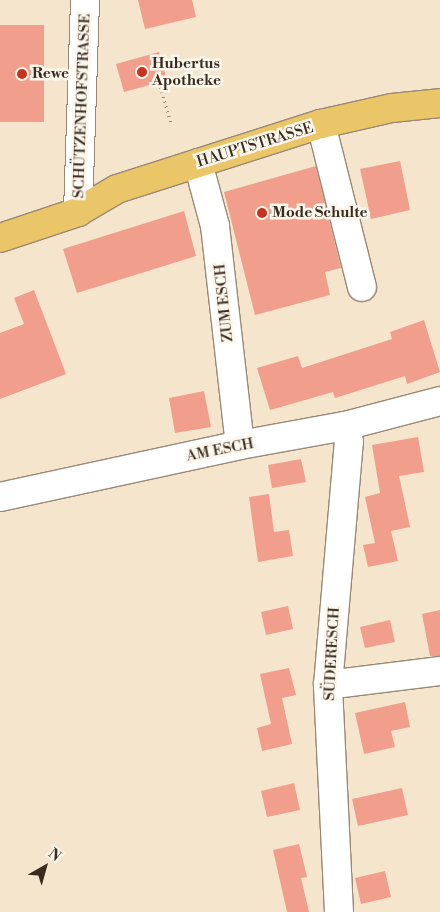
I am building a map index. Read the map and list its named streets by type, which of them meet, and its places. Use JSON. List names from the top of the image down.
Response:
{
  "streets": {
    "main road": ["HAUPTSTRASSE"],
    "street": [
      "SCHÜTZENHOFSTRASSE",
      "ZUM ESCH",
      "AM ESCH",
      "SÜDERESCH"
    ]
  },
  "crossings": [
    ["SCHÜTZENHOFSTRASSE", "HAUPTSTRASSE"],
    ["HAUPTSTRASSE", "ZUM ESCH"],
    ["ZUM ESCH", "AM ESCH"],
    ["AM ESCH", "SÜDERESCH"]
  ],
  "places": ["Hubertus Apotheke", "Rewe", "Mode Schulte"],
  "north": "top right"
}
